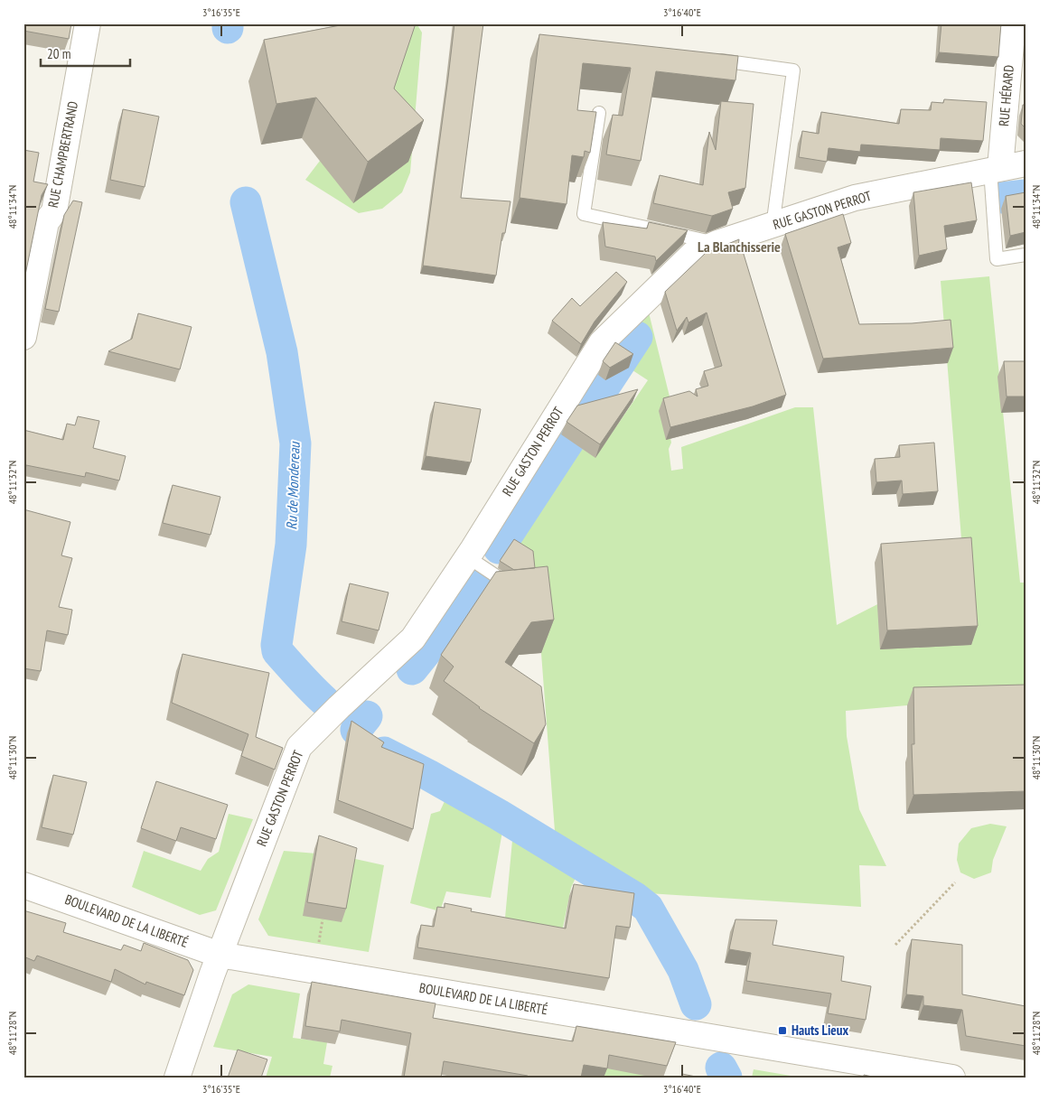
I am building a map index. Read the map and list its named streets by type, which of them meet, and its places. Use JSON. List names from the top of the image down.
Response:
{
  "streets": {
    "street": [
      "RUE HÉRARD",
      "RUE CHAMPBERTRAND",
      "RUE GASTON PERROT",
      "BOULEVARD DE LA LIBERTÉ"
    ]
  },
  "crossings": [
    ["RUE HÉRARD", "RUE GASTON PERROT"],
    ["RUE GASTON PERROT", "BOULEVARD DE LA LIBERTÉ"]
  ],
  "districts": ["La Blanchisserie"],
  "water": ["Ru de Mondereau"],
  "places": {
    "transit": ["Hauts Lieux"]
  },
  "scale_bar": "20 m",
  "coordinates": [
    "3°16'35\"E",
    "3°16'40\"E",
    "48°11'34\"N",
    "48°11'32\"N",
    "48°11'30\"N",
    "48°11'28\"N"
  ]
}
